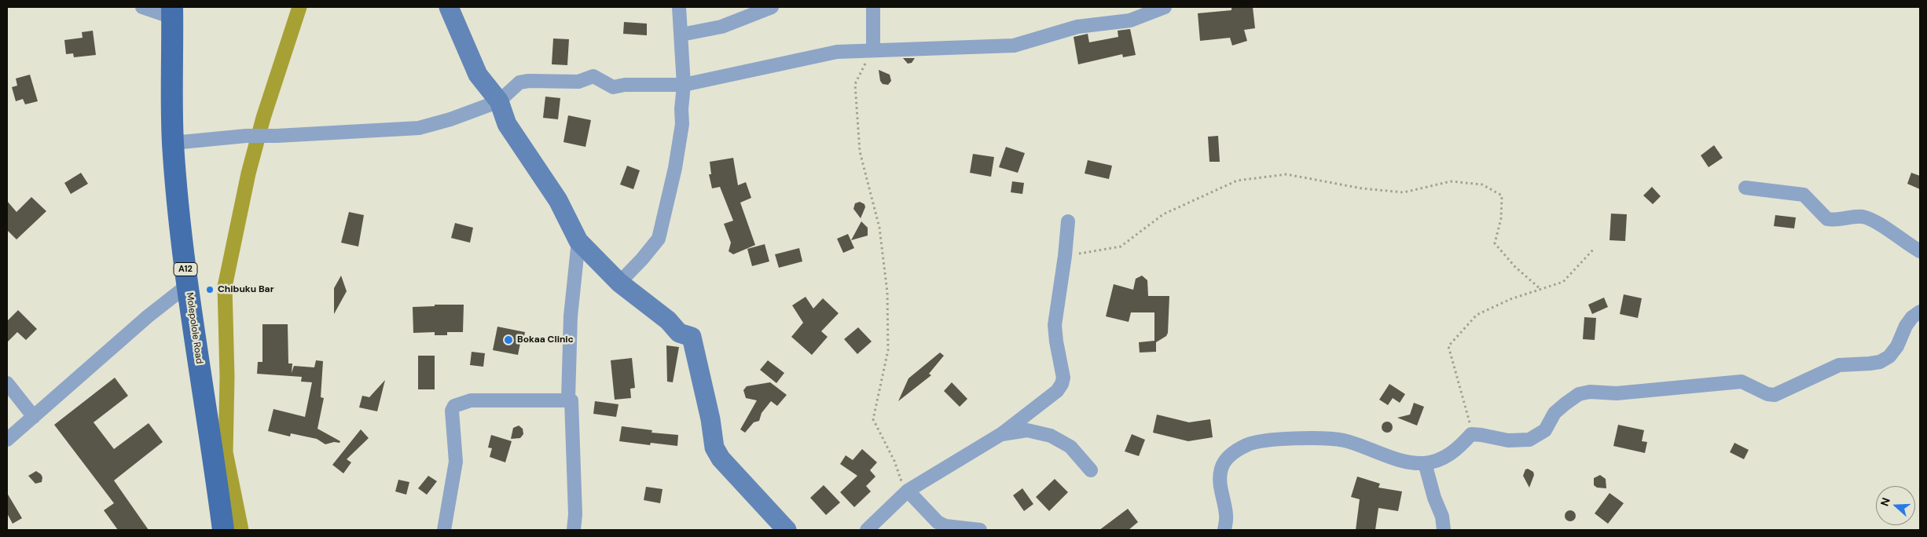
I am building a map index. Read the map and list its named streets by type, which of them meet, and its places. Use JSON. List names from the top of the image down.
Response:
{
  "streets": {
    "main road": ["A12", "Molepolole Road"]
  },
  "places": ["Chibuku Bar", "Bokaa Clinic"],
  "north": "left"
}
